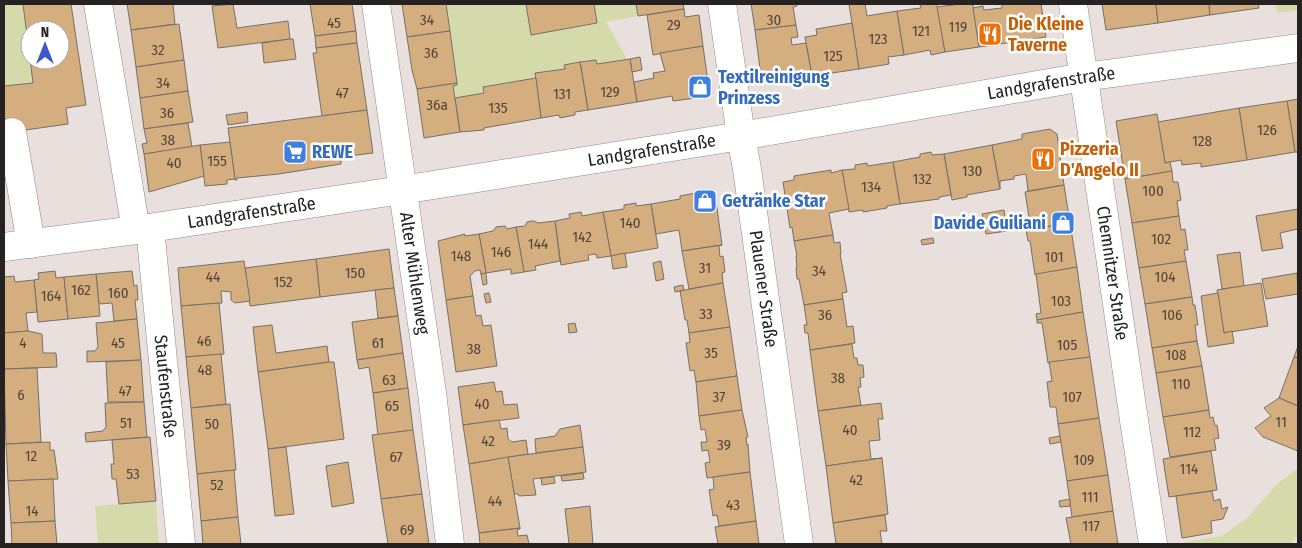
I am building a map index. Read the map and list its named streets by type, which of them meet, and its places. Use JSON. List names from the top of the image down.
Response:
{
  "streets": {
    "street": [
      "Landgrafenstraße",
      "Alter Mühlenweg",
      "Chemnitzer Straße",
      "Plauener Straße",
      "Staufenstraße"
    ]
  },
  "crossings": [
    ["Landgrafenstraße", "Alter Mühlenweg"],
    ["Landgrafenstraße", "Chemnitzer Straße"],
    ["Landgrafenstraße", "Plauener Straße"],
    ["Landgrafenstraße", "Staufenstraße"]
  ],
  "places": {
    "restaurant": ["Die Kleine Taverne", "Pizzeria D'Angelo II"],
    "shop": ["Textilreinigung Prinzess", "Getränke Star", "Davide Guiliani"],
    "supermarket": ["REWE"]
  },
  "house_numbers": [
    "34",
    "30",
    "45",
    "29",
    "119",
    "121",
    "123",
    "32",
    "36",
    "125",
    "34",
    "129",
    "47",
    "131",
    "36a",
    "135",
    "36",
    "126",
    "38",
    "128",
    "155",
    "40",
    "130",
    "132",
    "134",
    "100",
    "140",
    "142",
    "102",
    "144",
    "146",
    "148",
    "101",
    "31",
    "34",
    "150",
    "44",
    "104",
    "152",
    "162",
    "160",
    "164",
    "103",
    "33",
    "36",
    "106",
    "46",
    "4",
    "45",
    "61",
    "105",
    "38",
    "35",
    "108",
    "48",
    "38",
    "63",
    "110",
    "47",
    "6",
    "37",
    "107",
    "40",
    "65",
    "11",
    "51",
    "50",
    "40",
    "112",
    "42",
    "39",
    "12",
    "67",
    "109",
    "114",
    "53",
    "42",
    "52",
    "111",
    "44",
    "43",
    "14",
    "117",
    "69"
  ],
  "north": "top"
}
